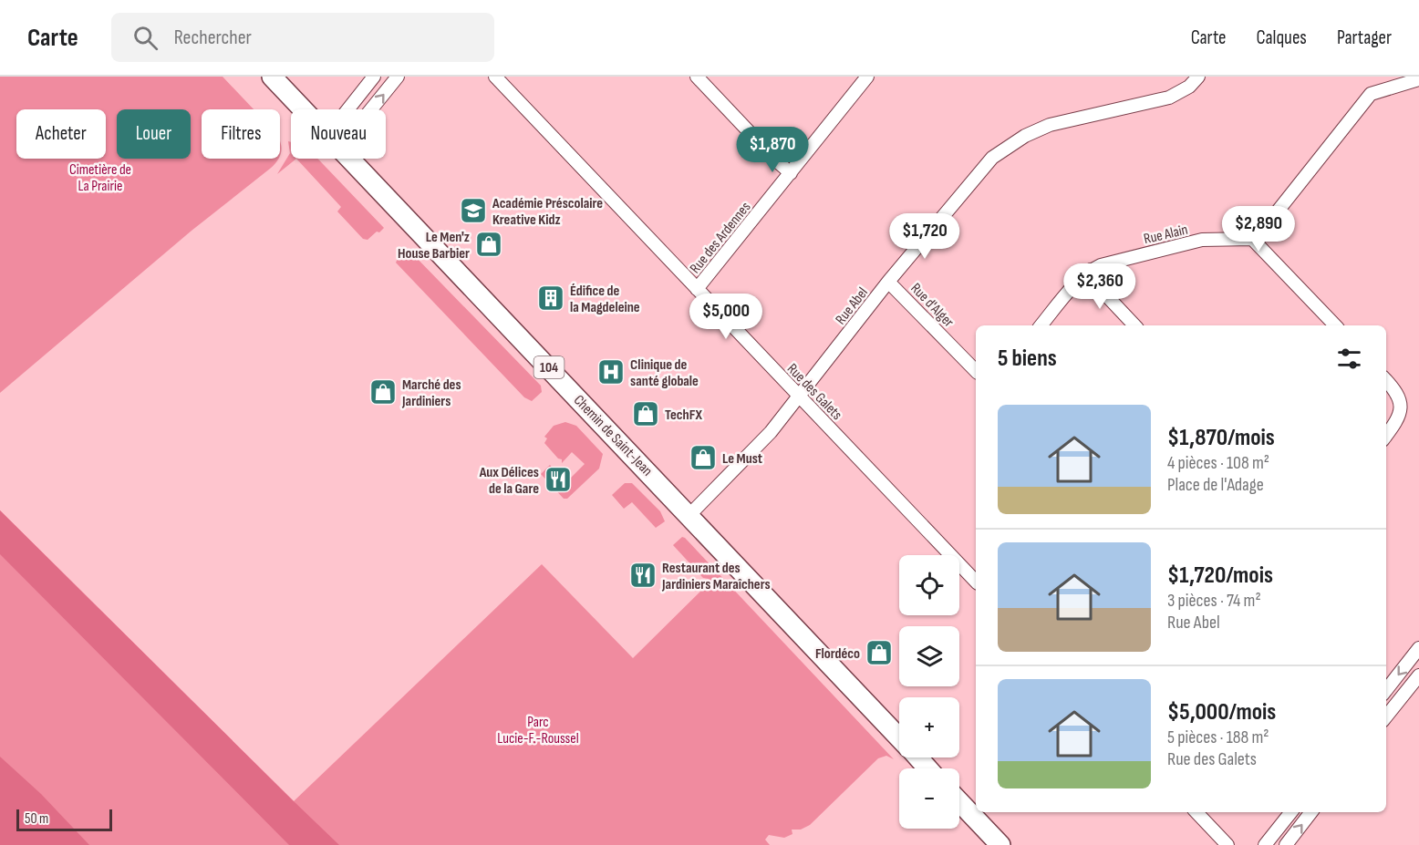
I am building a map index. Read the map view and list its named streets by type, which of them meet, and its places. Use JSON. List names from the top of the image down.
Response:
{
  "streets": {
    "main road": ["104", "Chemin de Saint-Jean"],
    "street": [
      "Rue Alain",
      "Rue des Ardennes",
      "Rue d'Alger",
      "Rue Abel",
      "Rue des Galets"
    ]
  },
  "crossings": [
    ["Rue des Ardennes", "Rue des Galets"],
    ["Rue d'Alger", "Rue Abel"],
    ["Rue Abel", "Rue des Galets"],
    ["Rue Abel", "Chemin de Saint-Jean"]
  ],
  "parks": ["Cimetière de La Prairie", "Parc Lucie-F.-Roussel"],
  "places": {
    "school or university": ["Académie Préscolaire Kreative Kidz"],
    "shop": [
      "Le Men'z House Barbier",
      "Marché des Jardiniers",
      "TechFX",
      "Le Must",
      "Flordéco"
    ],
    "building": ["Édifice de la Magdeleine"],
    "hospital": ["Clinique de santé globale"],
    "restaurant": ["Aux Délices de la Gare", "Restaurant des Jardiniers Maraîchers"]
  },
  "scale_bar": "50 m",
  "page": {
    "header": "Carte",
    "search": "Rechercher",
    "nav": ["Carte", "Calques", "Partager"],
    "chip": [
      "Acheter",
      "Louer",
      "Filtres",
      "Nouveau"
    ],
    "price": [
      "$1,870",
      "$2,890",
      "$1,720",
      "$2,360",
      "$5,000"
    ],
    "heading": "5 biens",
    "list": [
      {
        "name": "$1,870/mois",
        "note": "4 pièces · 108 m² · Place de l'Adage"
      },
      {
        "name": "$1,720/mois",
        "note": "3 pièces · 74 m² · Rue Abel"
      },
      {
        "name": "$5,000/mois",
        "note": "5 pièces · 188 m² · Rue des Galets"
      }
    ],
    "map_buttons": ["+", "−"],
    "scale": "50 m"
  }
}
